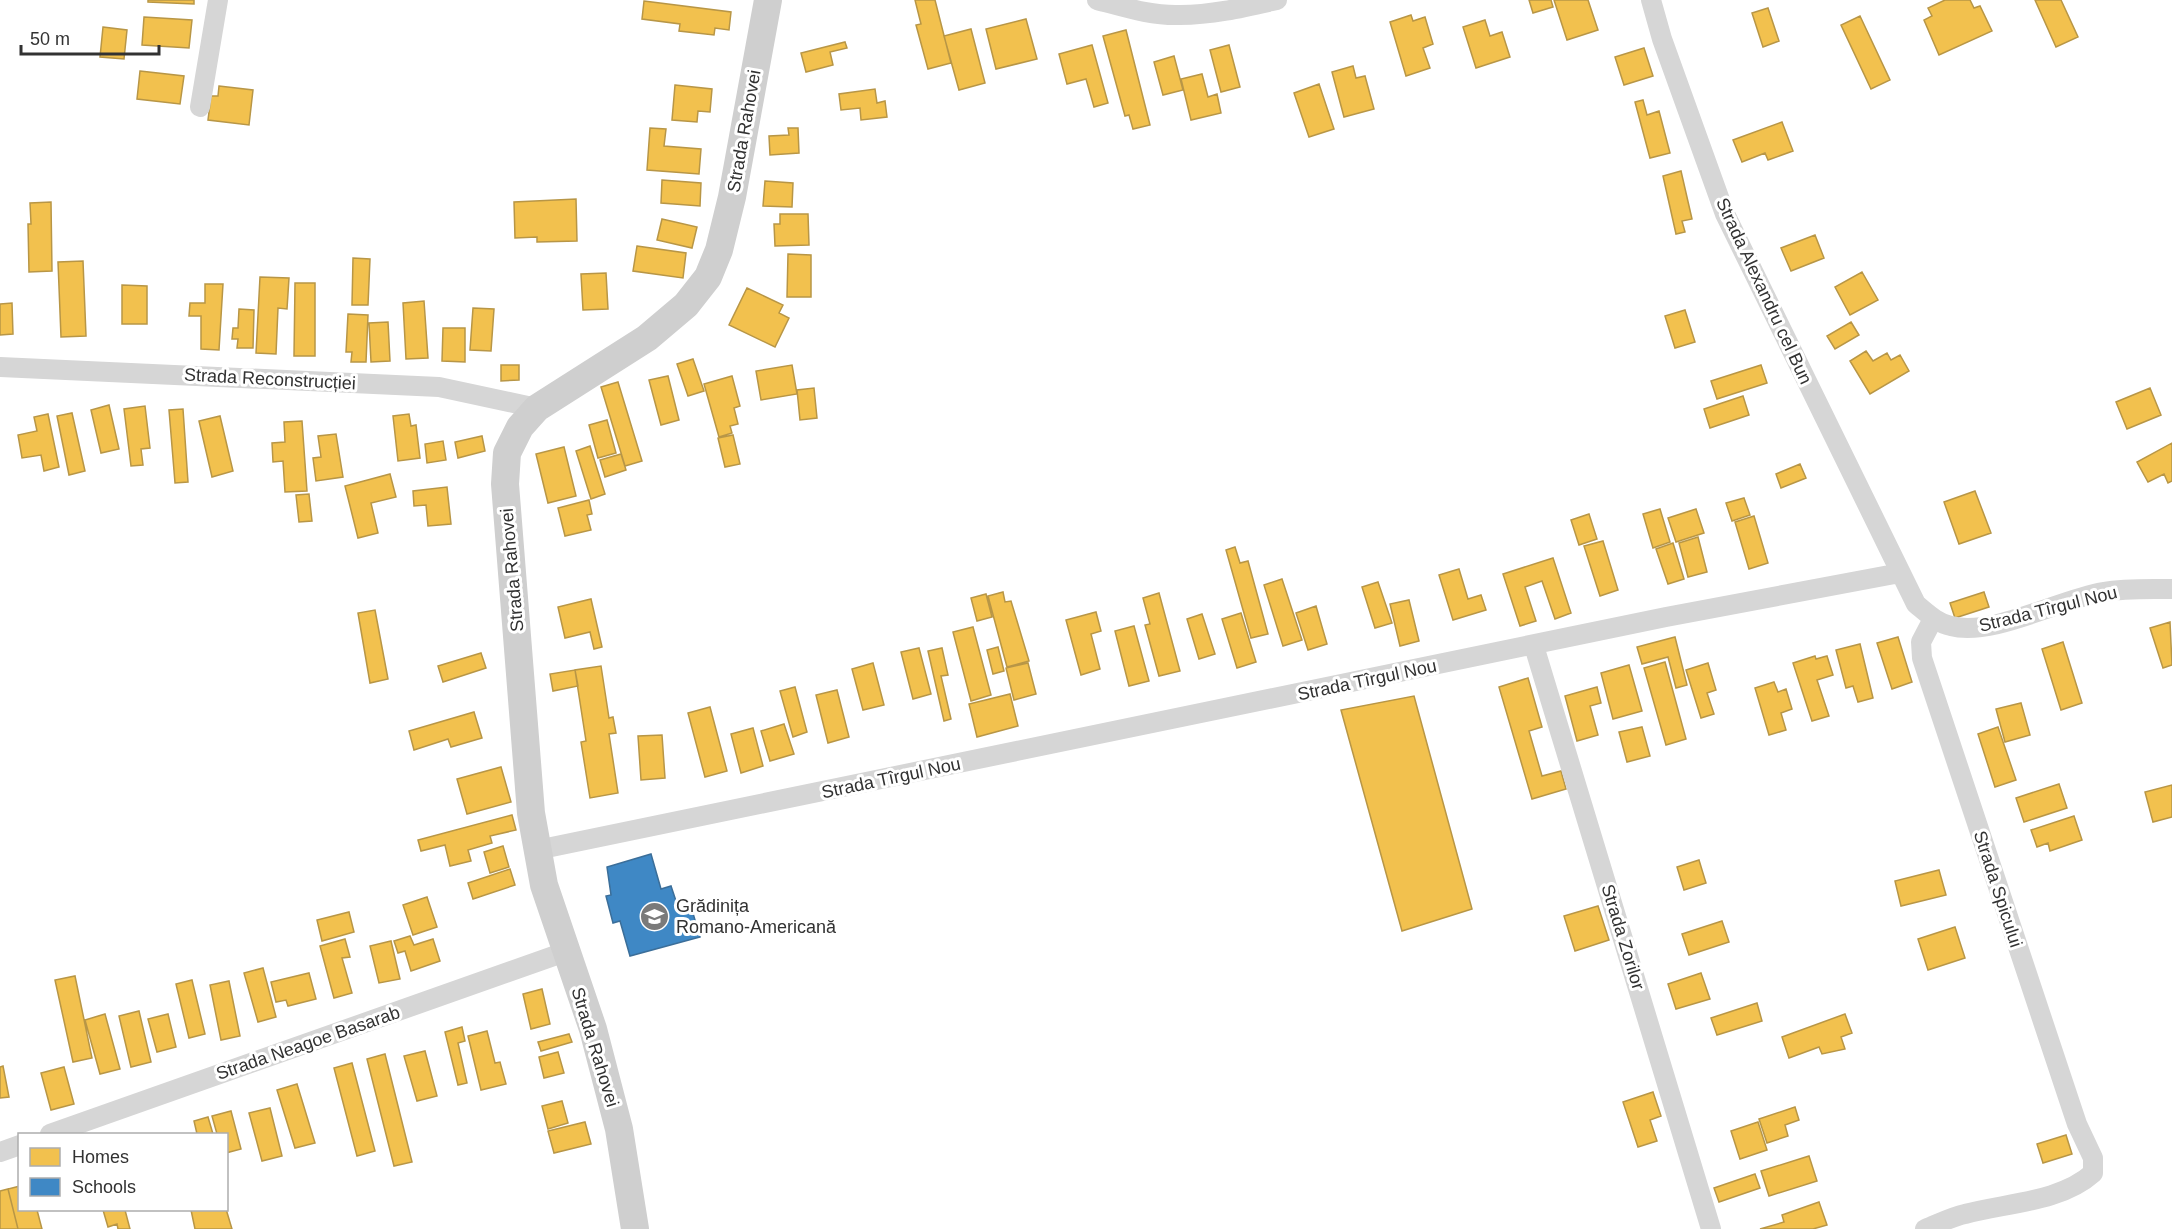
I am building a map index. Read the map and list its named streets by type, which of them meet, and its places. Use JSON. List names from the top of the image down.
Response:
{
  "streets": {
    "main road": ["Strada Rahovei"],
    "street": [
      "Strada Alexandru cel Bun",
      "Strada Reconstrucției",
      "Strada Tîrgul Nou",
      "Strada Spicului",
      "Strada Zorilor",
      "Strada Neagoe Basarab"
    ]
  },
  "crossings": [
    ["Strada Rahovei", "Strada Reconstrucției"],
    ["Strada Rahovei", "Strada Tîrgul Nou"],
    ["Strada Rahovei", "Strada Neagoe Basarab"],
    ["Strada Alexandru cel Bun", "Strada Tîrgul Nou"],
    ["Strada Tîrgul Nou", "Strada Spicului"],
    ["Strada Tîrgul Nou", "Strada Zorilor"]
  ],
  "places": {
    "school or university": ["Grădinița Romano-Americană"]
  },
  "legend": ["Homes", "Schools"],
  "scale_bar": "50 m"
}
